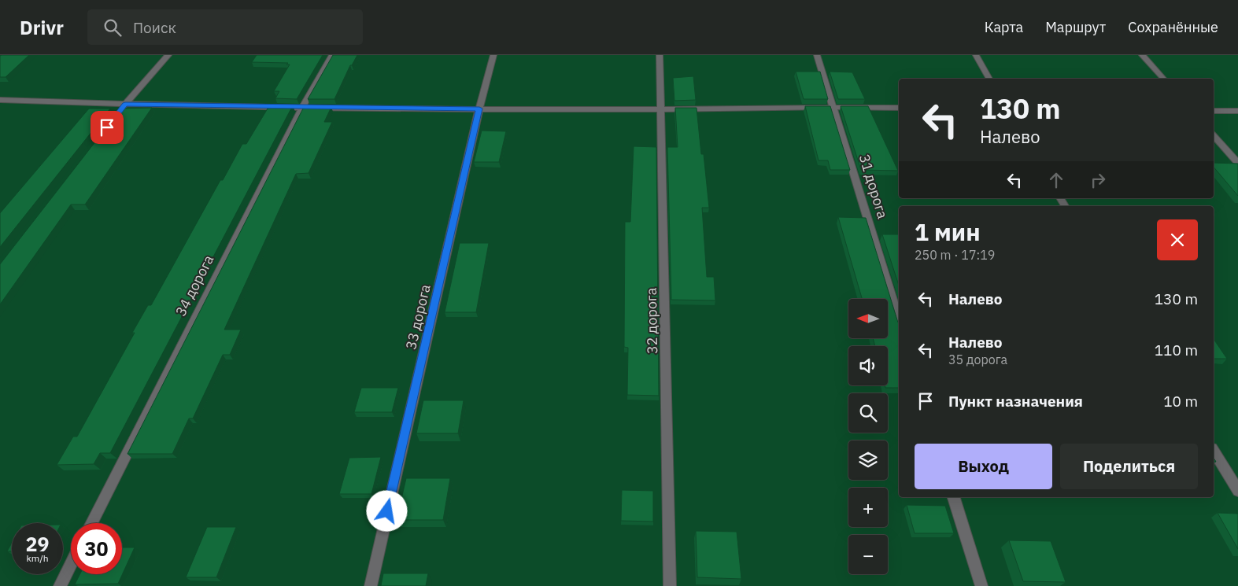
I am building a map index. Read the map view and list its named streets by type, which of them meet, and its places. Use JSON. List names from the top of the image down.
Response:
{
  "streets": {
    "street": [
      "31 дорога",
      "34 дорога",
      "33 дорога",
      "32 дорога"
    ]
  },
  "north": "left",
  "page": {
    "header": "Drivr",
    "search": "Поиск",
    "nav": ["Карта", "Маршрут", "Сохранённые"],
    "turn": ["130 m", "Налево"],
    "heading": ["1 мин", "250 m · 17:19"],
    "list": [
      {
        "name": "Налево",
        "value": "130 m"
      },
      {
        "name": "Налево",
        "note": "35 дорога",
        "value": "110 m"
      },
      {
        "name": "Пункт назначения",
        "value": "10 m"
      }
    ],
    "map_buttons": ["+", "−"],
    "buttons": ["Выход", "Поделиться"],
    "speed": "29 km/h",
    "limit": "30"
  }
}
